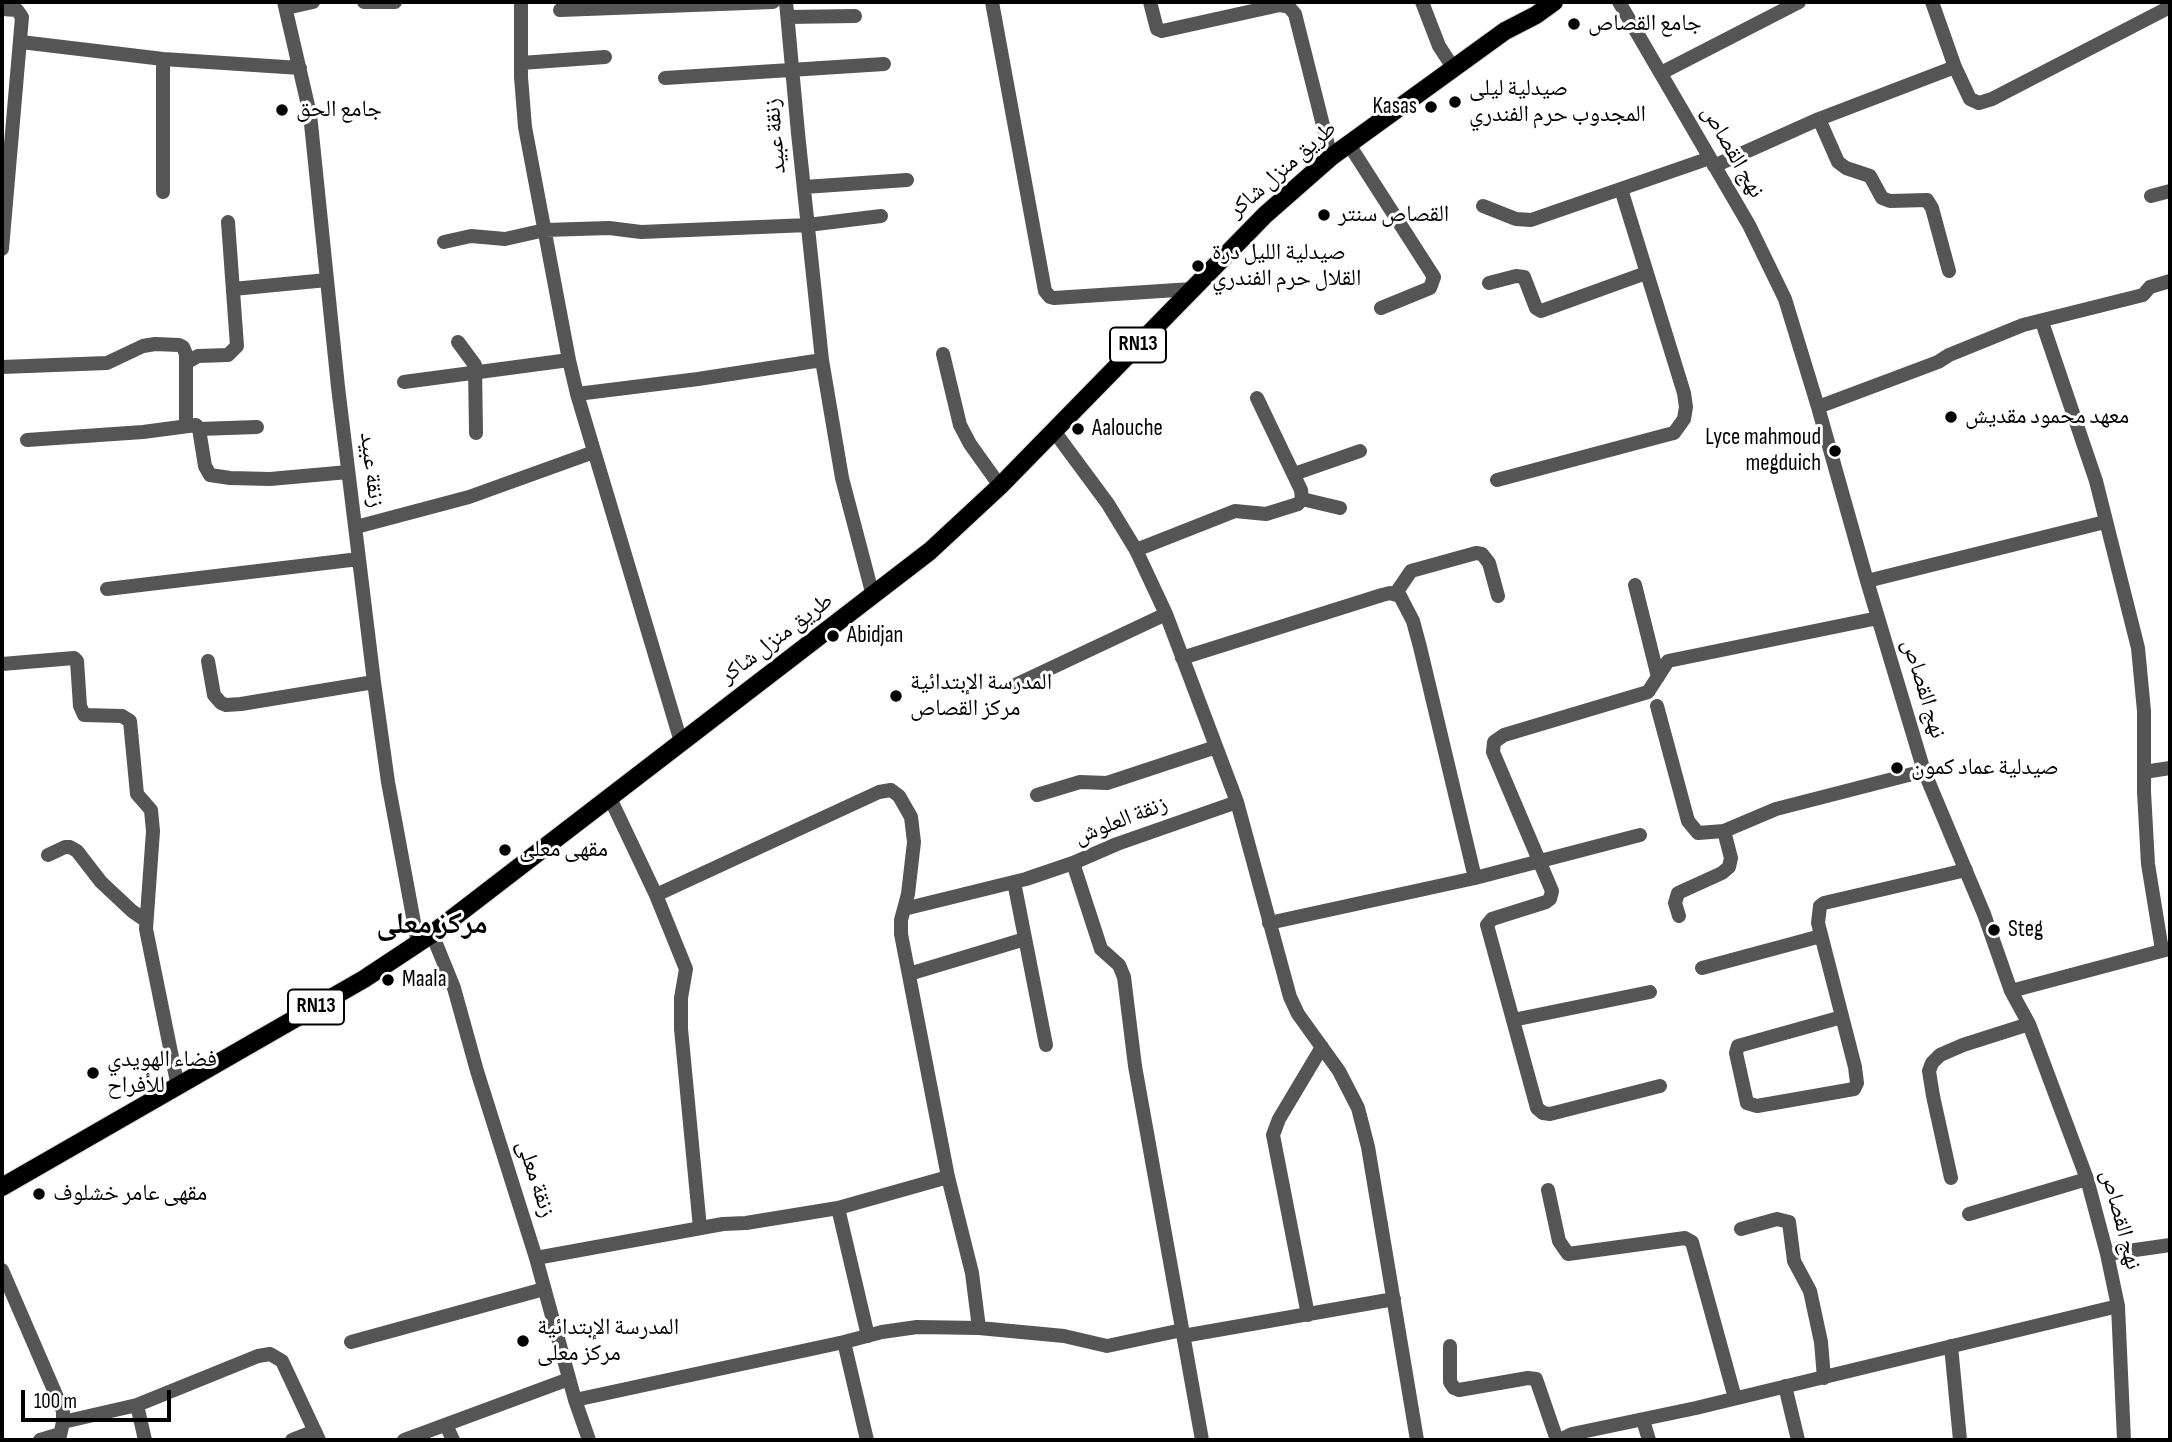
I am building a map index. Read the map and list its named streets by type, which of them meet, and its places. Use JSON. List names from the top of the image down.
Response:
{
  "streets": {
    "main road": ["طريق منزل شاكر", "RN13"],
    "street": [
      "زنقة عبيد",
      "نهج القصاص",
      "زنقة العلوش",
      "زنقة معلى"
    ]
  },
  "crossings": [
    ["زنقة عبيد", "طريق منزل شاكر"],
    ["زنقة عبيد", "زنقة معلى"],
    ["طريق منزل شاكر", "زنقة معلى"]
  ],
  "districts": ["مركز معلى"],
  "places": [
    "جامع القصاص",
    "صيدلية ليلى المجدوب حرم الفندري",
    "Kasas",
    "جامع الحق",
    "القصاص سنتر",
    "صيدلية الليل درة القلال حرم الفندري",
    "معهد محمود مقديش",
    "Aalouche",
    "Lyce mahmoud megduich",
    "Abidjan",
    "المدرسة الإبتدائية مركز القصاص",
    "صيدلية عماد كمون",
    "مقهى معلى",
    "Steg",
    "Maala",
    "فضاء الهويدي للأفراح",
    "مقهى عامر خشلوف",
    "المدرسة الإبتدائية مركز معلى"
  ],
  "scale_bar": "100 m"
}
